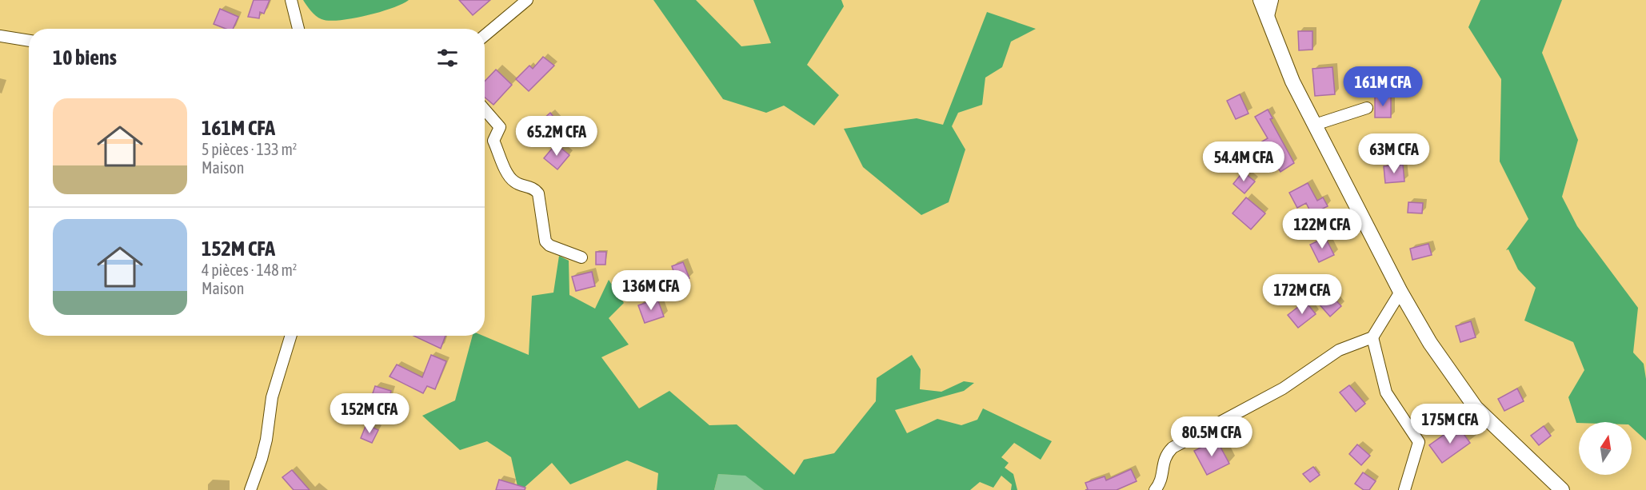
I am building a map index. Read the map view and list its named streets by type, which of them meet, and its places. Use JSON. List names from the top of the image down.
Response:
{
  "north": "top",
  "page": {
    "heading": "10 biens",
    "price": [
      "161M CFA",
      "65.2M CFA",
      "63M CFA",
      "54.4M CFA",
      "122M CFA",
      "136M CFA",
      "172M CFA",
      "152M CFA",
      "175M CFA",
      "80.5M CFA"
    ],
    "list": [
      {
        "name": "161M CFA",
        "note": "5 pièces · 133 m² · Maison"
      },
      {
        "name": "152M CFA",
        "note": "4 pièces · 148 m² · Maison"
      }
    ]
  }
}
